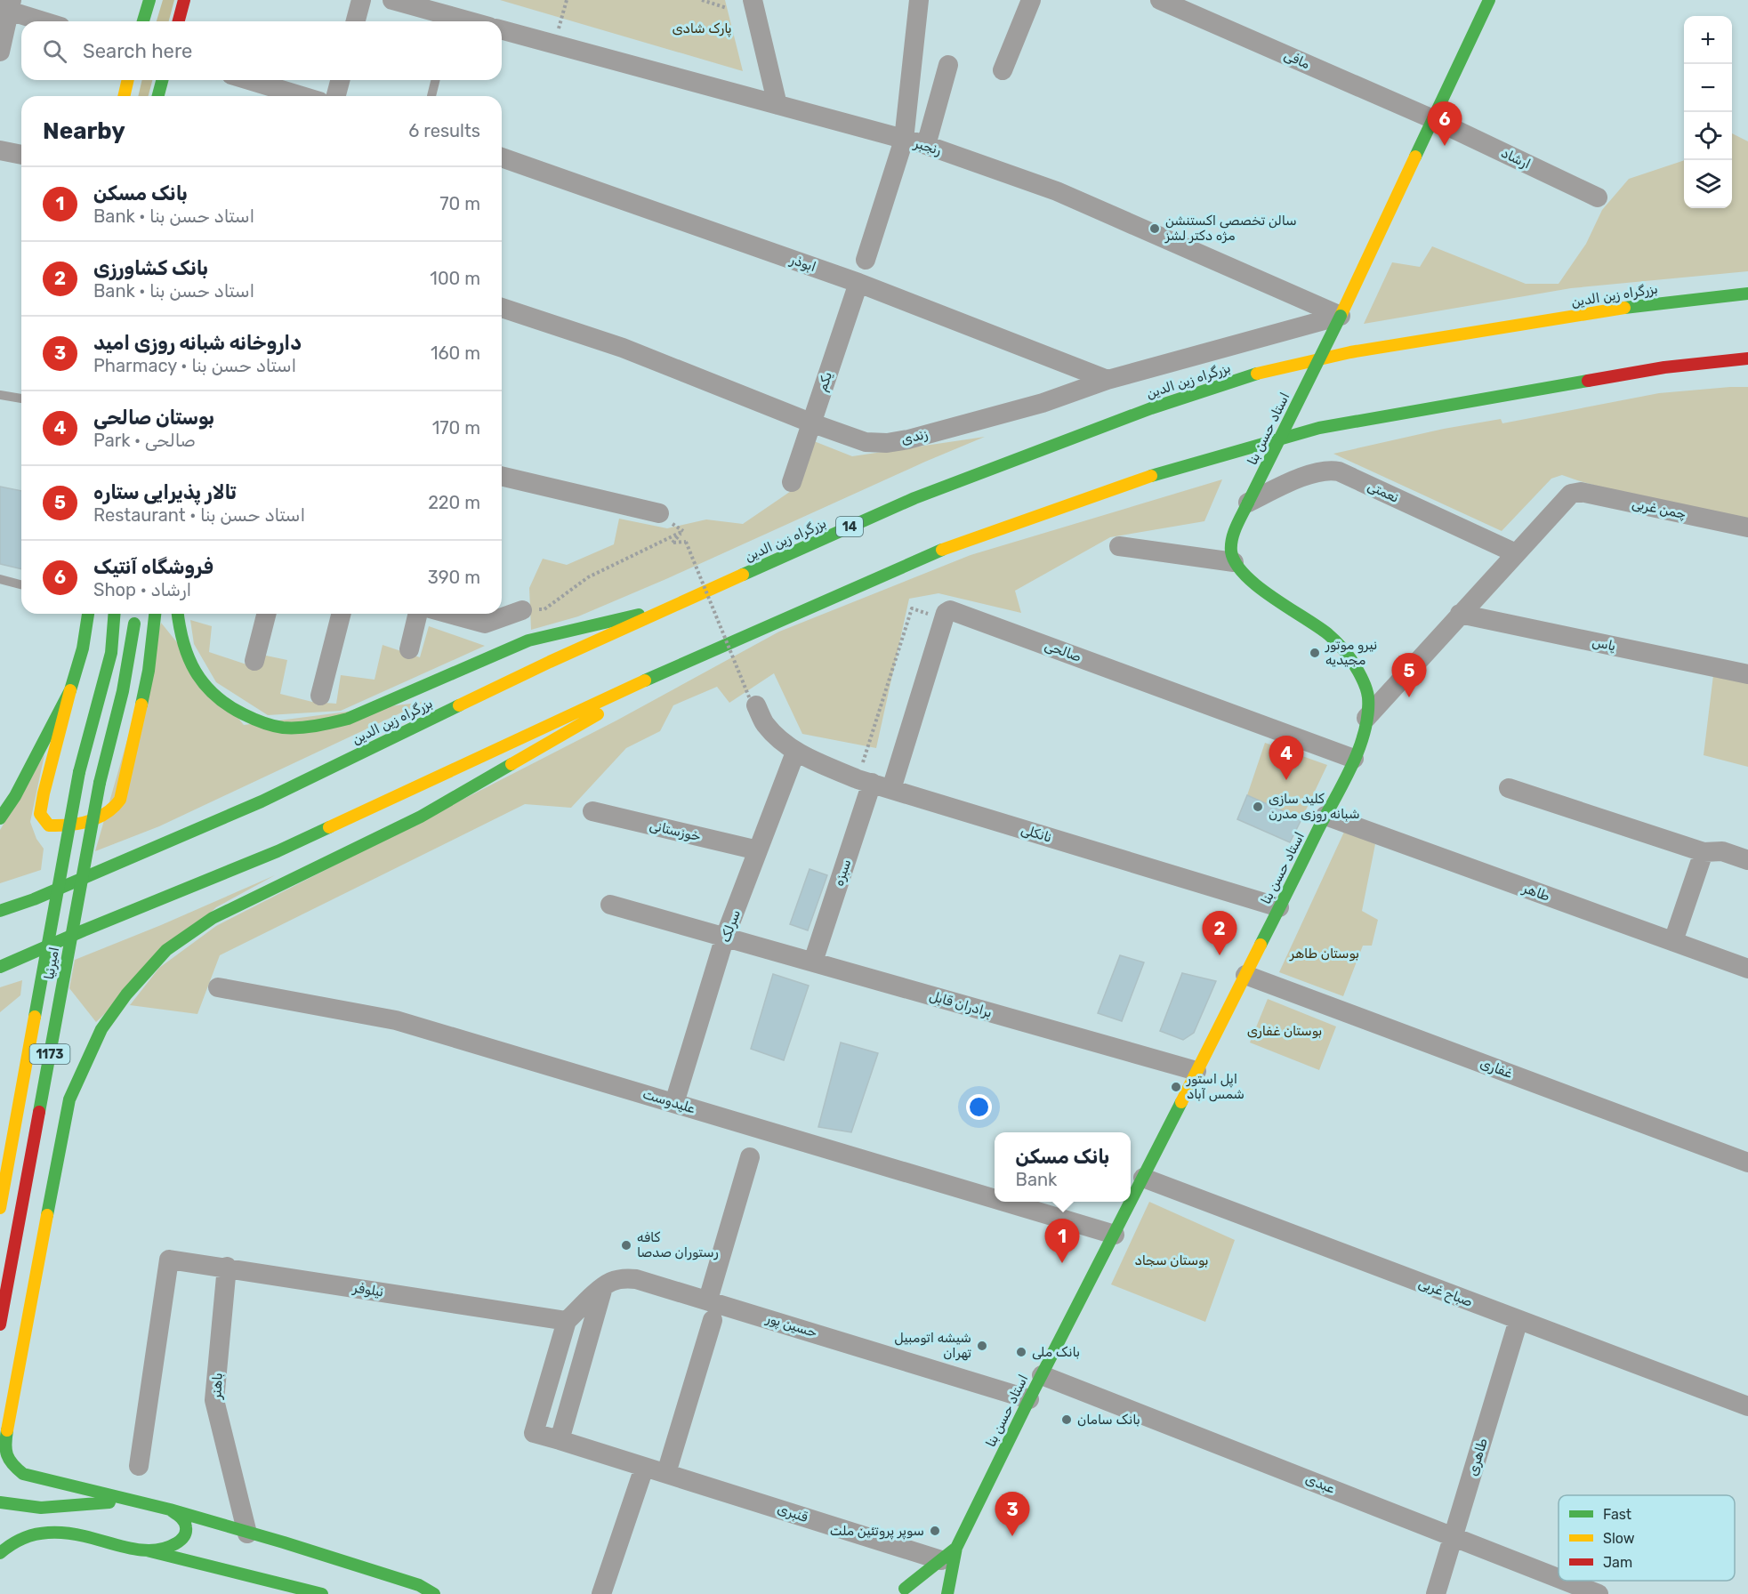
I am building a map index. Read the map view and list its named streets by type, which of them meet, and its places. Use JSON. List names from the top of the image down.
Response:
{
  "streets": {
    "main road": [
      "بزرگراه زین الدین",
      "استاد حسن بنا",
      "14",
      "امیرنیا",
      "1173"
    ],
    "street": [
      "مافی",
      "رنجبر",
      "ارشاد",
      "ابوذر",
      "یکم",
      "زندی",
      "نعمتی",
      "چمن غربی",
      "یاس",
      "صالحی",
      "خوزستانی",
      "نانکلی",
      "سبزه",
      "طاهر",
      "سرلک",
      "برادران قابل",
      "غفاری",
      "علیدوست",
      "نیلوفر",
      "صباح غربی",
      "حسین پور",
      "باهنر",
      "طاهری",
      "عبدی",
      "قنبری"
    ]
  },
  "crossings": [
    ["مافی", "ارشاد"],
    ["مافی", "استاد حسن بنا"],
    ["رنجبر", "استاد حسن بنا"],
    ["رنجبر", "زندی"],
    ["ارشاد", "استاد حسن بنا"],
    ["ابوذر", "یکم"],
    ["ابوذر", "زندی"],
    ["یکم", "زندی"],
    ["استاد حسن بنا", "زندی"],
    ["استاد حسن بنا", "نعمتی"],
    ["استاد حسن بنا", "صالحی"],
    ["استاد حسن بنا", "نانکلی"],
    ["استاد حسن بنا", "طاهر"],
    ["استاد حسن بنا", "برادران قابل"],
    ["استاد حسن بنا", "غفاری"],
    ["استاد حسن بنا", "علیدوست"],
    ["استاد حسن بنا", "صباح غربی"],
    ["استاد حسن بنا", "حسین پور"],
    ["استاد حسن بنا", "عبدی"],
    ["استاد حسن بنا", "قنبری"],
    ["نعمتی", "چمن غربی"],
    ["خوزستانی", "سرلک"],
    ["نانکلی", "سبزه"],
    ["نانکلی", "سرلک"],
    ["سبزه", "برادران قابل"],
    ["سرلک", "برادران قابل"],
    ["سرلک", "علیدوست"],
    ["نیلوفر", "حسین پور"],
    ["نیلوفر", "باهنر"],
    ["نیلوفر", "قنبری"],
    ["صباح غربی", "طاهری"],
    ["حسین پور", "قنبری"],
    ["طاهری", "عبدی"]
  ],
  "parks": [
    "پارک شادی",
    "بوستان طاهر",
    "بوستان غفاری",
    "بوستان سجاد"
  ],
  "places": [
    "سالن تخصصی اکستنشن مژه دکتر لشز",
    "نیرو موتور مجیدیه",
    "کلید سازی شبانه روزی مدرن",
    "اپل استور شمس آباد",
    "کافه رستوران صدصا",
    "شیشه اتومبیل تهران",
    "بانک ملی",
    "بانک سامان",
    "سوپر پروتئین ملت"
  ],
  "legend": ["Fast", "Slow", "Jam"],
  "page": {
    "map_buttons": ["+", "−"],
    "search": "Search here",
    "heading": ["Nearby", "6 results"],
    "pins": [
      "6",
      "5",
      "4",
      "2",
      "1",
      "3"
    ],
    "list": [
      {
        "mark": "1",
        "name": "بانک مسکن",
        "note": "Bank · استاد حسن بنا",
        "value": "70 m"
      },
      {
        "mark": "2",
        "name": "بانک کشاورزی",
        "note": "Bank · استاد حسن بنا",
        "value": "100 m"
      },
      {
        "mark": "3",
        "name": "داروخانه شبانه روزی امید",
        "note": "Pharmacy · استاد حسن بنا",
        "value": "160 m"
      },
      {
        "mark": "4",
        "name": "بوستان صالحی",
        "note": "Park · صالحی",
        "value": "170 m"
      },
      {
        "mark": "5",
        "name": "تالار پذیرایی ستاره",
        "note": "Restaurant · استاد حسن بنا",
        "value": "220 m"
      },
      {
        "mark": "6",
        "name": "فروشگاه آنتیک",
        "note": "Shop · ارشاد",
        "value": "390 m"
      }
    ],
    "popup": ["بانک مسکن", "Bank"]
  }
}
